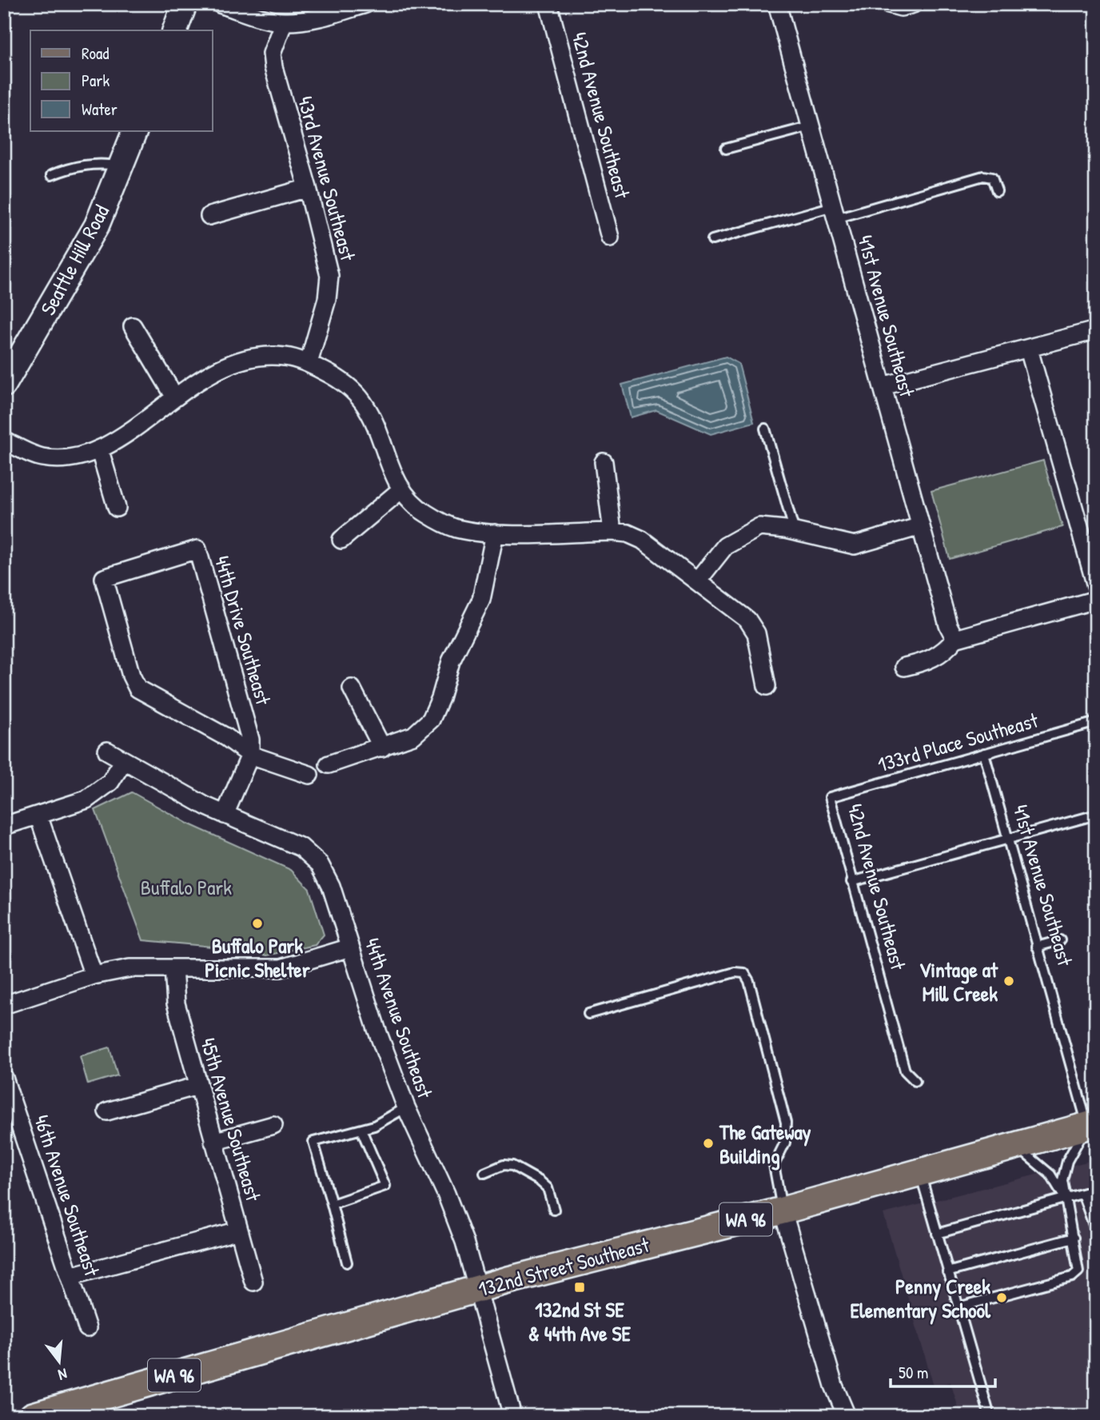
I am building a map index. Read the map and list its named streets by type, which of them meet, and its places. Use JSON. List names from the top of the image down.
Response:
{
  "streets": {
    "main road": ["Seattle Hill Road", "WA 96", "132nd Street Southeast"],
    "street": [
      "42nd Avenue Southeast",
      "43rd Avenue Southeast",
      "41st Avenue Southeast",
      "44th Drive Southeast",
      "44th Avenue Southeast",
      "45th Avenue Southeast",
      "46th Avenue Southeast"
    ],
    "lane": ["133rd Place Southeast"]
  },
  "crossings": [
    ["42nd Avenue Southeast", "133rd Place Southeast"],
    ["41st Avenue Southeast", "133rd Place Southeast"],
    ["41st Avenue Southeast", "132nd Street Southeast"],
    ["44th Avenue Southeast", "132nd Street Southeast"]
  ],
  "parks": ["Buffalo Park"],
  "places": {
    "other": [
      "Buffalo Park Picnic Shelter",
      "Vintage at Mill Creek",
      "The Gateway Building",
      "Penny Creek Elementary School"
    ],
    "transit": ["132nd St SE & 44th Ave SE"]
  },
  "legend": ["Road", "Park", "Water"],
  "scale_bar": "50 m",
  "north": "bottom"
}
